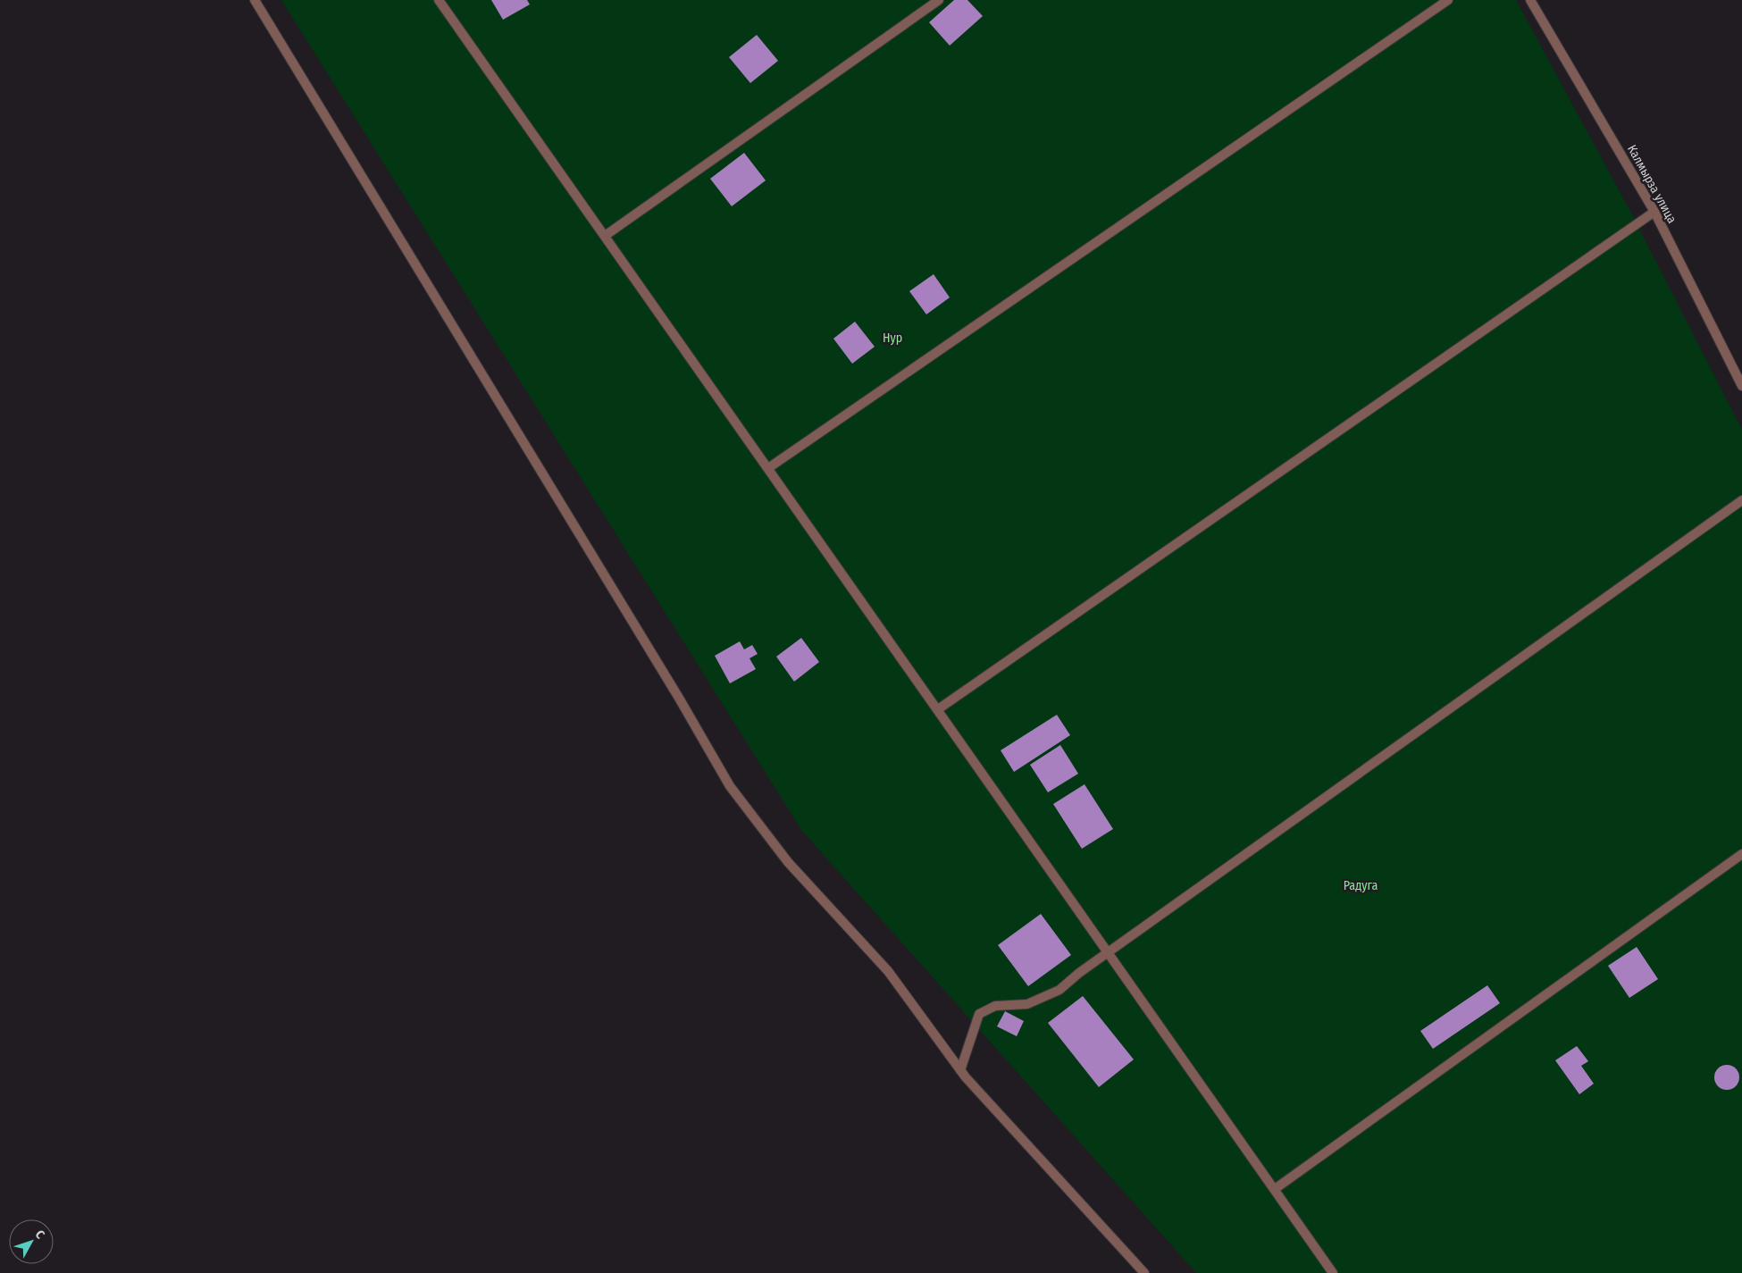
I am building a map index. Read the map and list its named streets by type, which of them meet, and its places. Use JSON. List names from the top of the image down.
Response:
{
  "streets": {
    "street": ["Калмырза улица"]
  },
  "parks": ["Нур", "Радуга"],
  "north": "top right"
}
